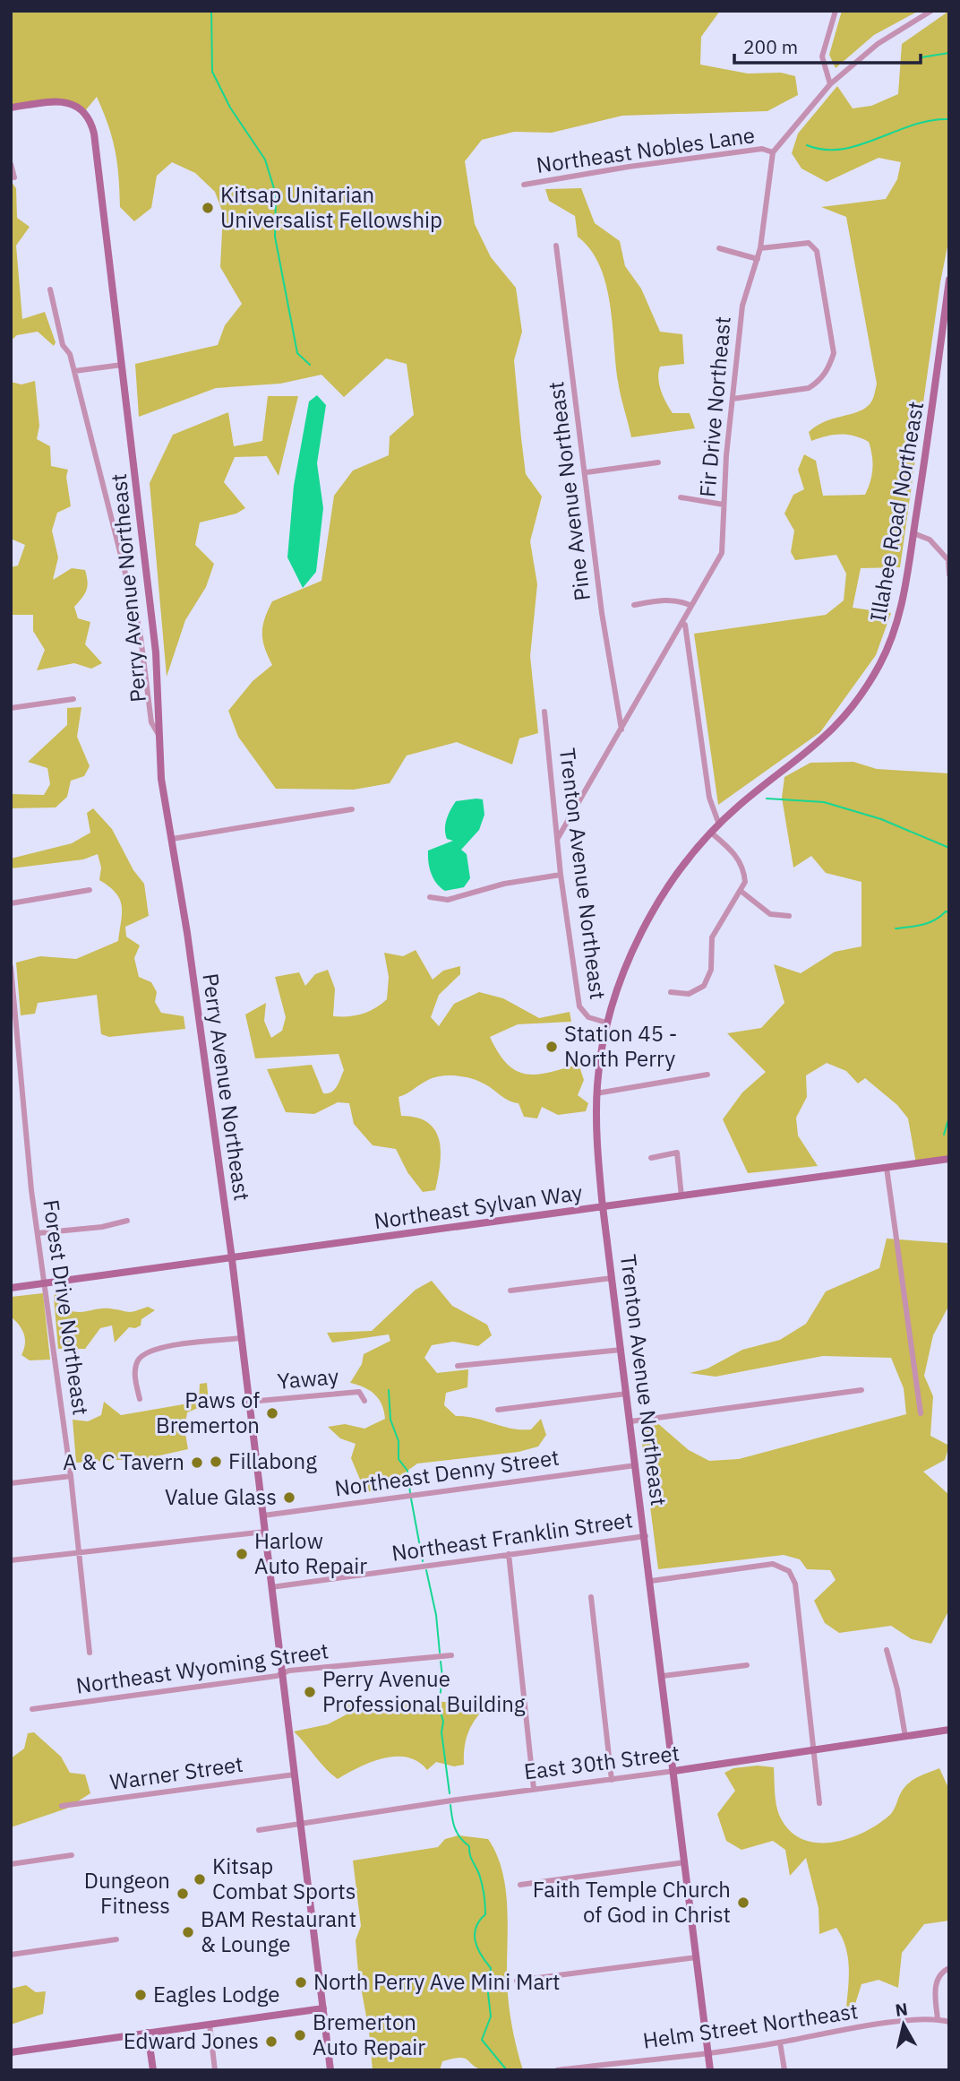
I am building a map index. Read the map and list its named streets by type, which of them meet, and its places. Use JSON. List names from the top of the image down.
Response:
{
  "streets": {
    "main road": [
      "Illahee Road Northeast",
      "Perry Avenue Northeast",
      "Trenton Avenue Northeast",
      "Northeast Sylvan Way",
      "East 30th Street"
    ],
    "street": [
      "Northeast Nobles Lane",
      "Fir Drive Northeast",
      "Pine Avenue Northeast",
      "Forest Drive Northeast",
      "Yaway",
      "Northeast Denny Street",
      "Northeast Franklin Street",
      "Northeast Wyoming Street",
      "Warner Street",
      "Helm Street Northeast"
    ]
  },
  "crossings": [
    ["Northeast Nobles Lane", "Fir Drive Northeast"],
    ["Fir Drive Northeast", "Pine Avenue Northeast"],
    ["Fir Drive Northeast", "Trenton Avenue Northeast"],
    ["Illahee Road Northeast", "Trenton Avenue Northeast"],
    ["Perry Avenue Northeast", "Northeast Sylvan Way"],
    ["Perry Avenue Northeast", "Yaway"],
    ["Perry Avenue Northeast", "Northeast Denny Street"],
    ["Perry Avenue Northeast", "Northeast Franklin Street"],
    ["Perry Avenue Northeast", "Northeast Wyoming Street"],
    ["Perry Avenue Northeast", "East 30th Street"],
    ["Perry Avenue Northeast", "Warner Street"],
    ["Trenton Avenue Northeast", "Northeast Sylvan Way"],
    ["Trenton Avenue Northeast", "Northeast Denny Street"],
    ["Trenton Avenue Northeast", "Northeast Franklin Street"],
    ["Trenton Avenue Northeast", "East 30th Street"],
    ["Trenton Avenue Northeast", "Helm Street Northeast"],
    ["Northeast Sylvan Way", "Forest Drive Northeast"]
  ],
  "places": [
    "Kitsap Unitarian Universalist Fellowship",
    "Station 45 - North Perry",
    "Paws of Bremerton",
    "Fillabong",
    "A & C Tavern",
    "Value Glass",
    "Harlow Auto Repair",
    "Perry Avenue Professional Building",
    "Kitsap Combat Sports",
    "Dungeon Fitness",
    "Faith Temple Church of God in Christ",
    "BAM Restaurant & Lounge",
    "North Perry Ave Mini Mart",
    "Eagles Lodge",
    "Bremerton Auto Repair",
    "Edward Jones"
  ],
  "scale_bar": "200 m",
  "north": "top"
}
